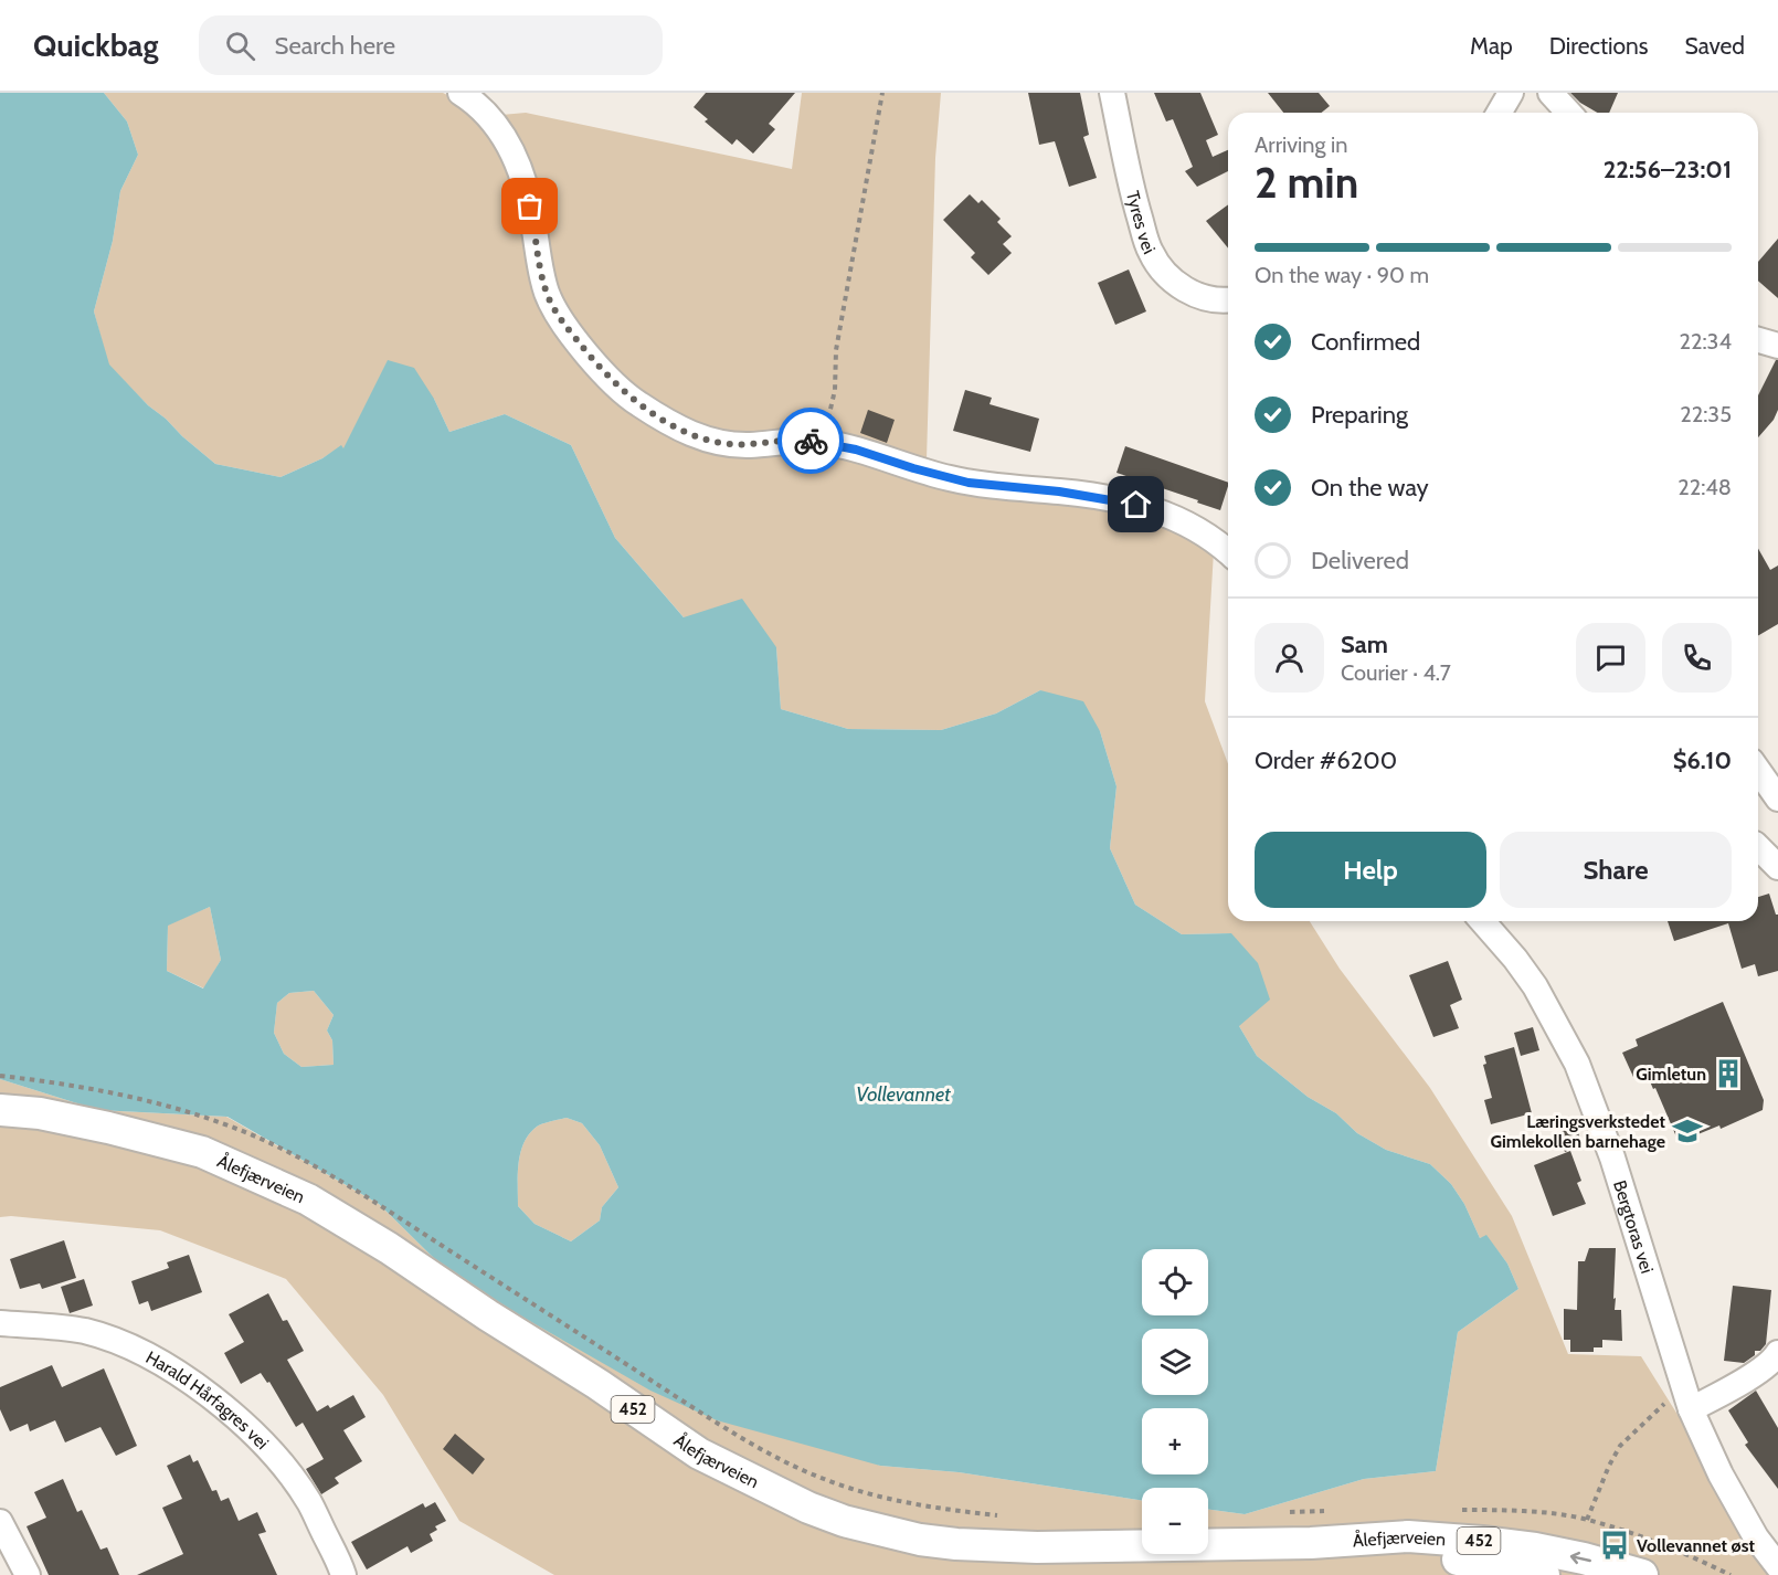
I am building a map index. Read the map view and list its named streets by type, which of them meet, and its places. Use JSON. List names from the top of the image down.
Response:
{
  "streets": {
    "main road": ["Ålefjærveien", "452"],
    "street": ["Tyres vei", "Bergtoras vei", "Harald Hårfagres vei"]
  },
  "water": ["Vollevannet"],
  "places": {
    "building": ["Gimletun"],
    "school or university": ["Læringsverkstedet Gimlekollen barnehage"],
    "bus stop": ["Vollevannet øst"]
  },
  "page": {
    "header": "Quickbag",
    "search": "Search here",
    "nav": ["Map", "Directions", "Saved"],
    "heading": ["2 min", "Arriving in", "22:56–23:01"],
    "panel": [
      "Sam",
      "Courier · 4.7",
      "Order #6200",
      "$6.10"
    ],
    "bar": "On the way · 90 m",
    "list": [
      ["Confirmed", "22:34"],
      ["Preparing", "22:35"],
      ["On the way", "22:48"],
      "Delivered"
    ],
    "buttons": ["Help", "Share"],
    "map_buttons": ["+", "−"]
  }
}
